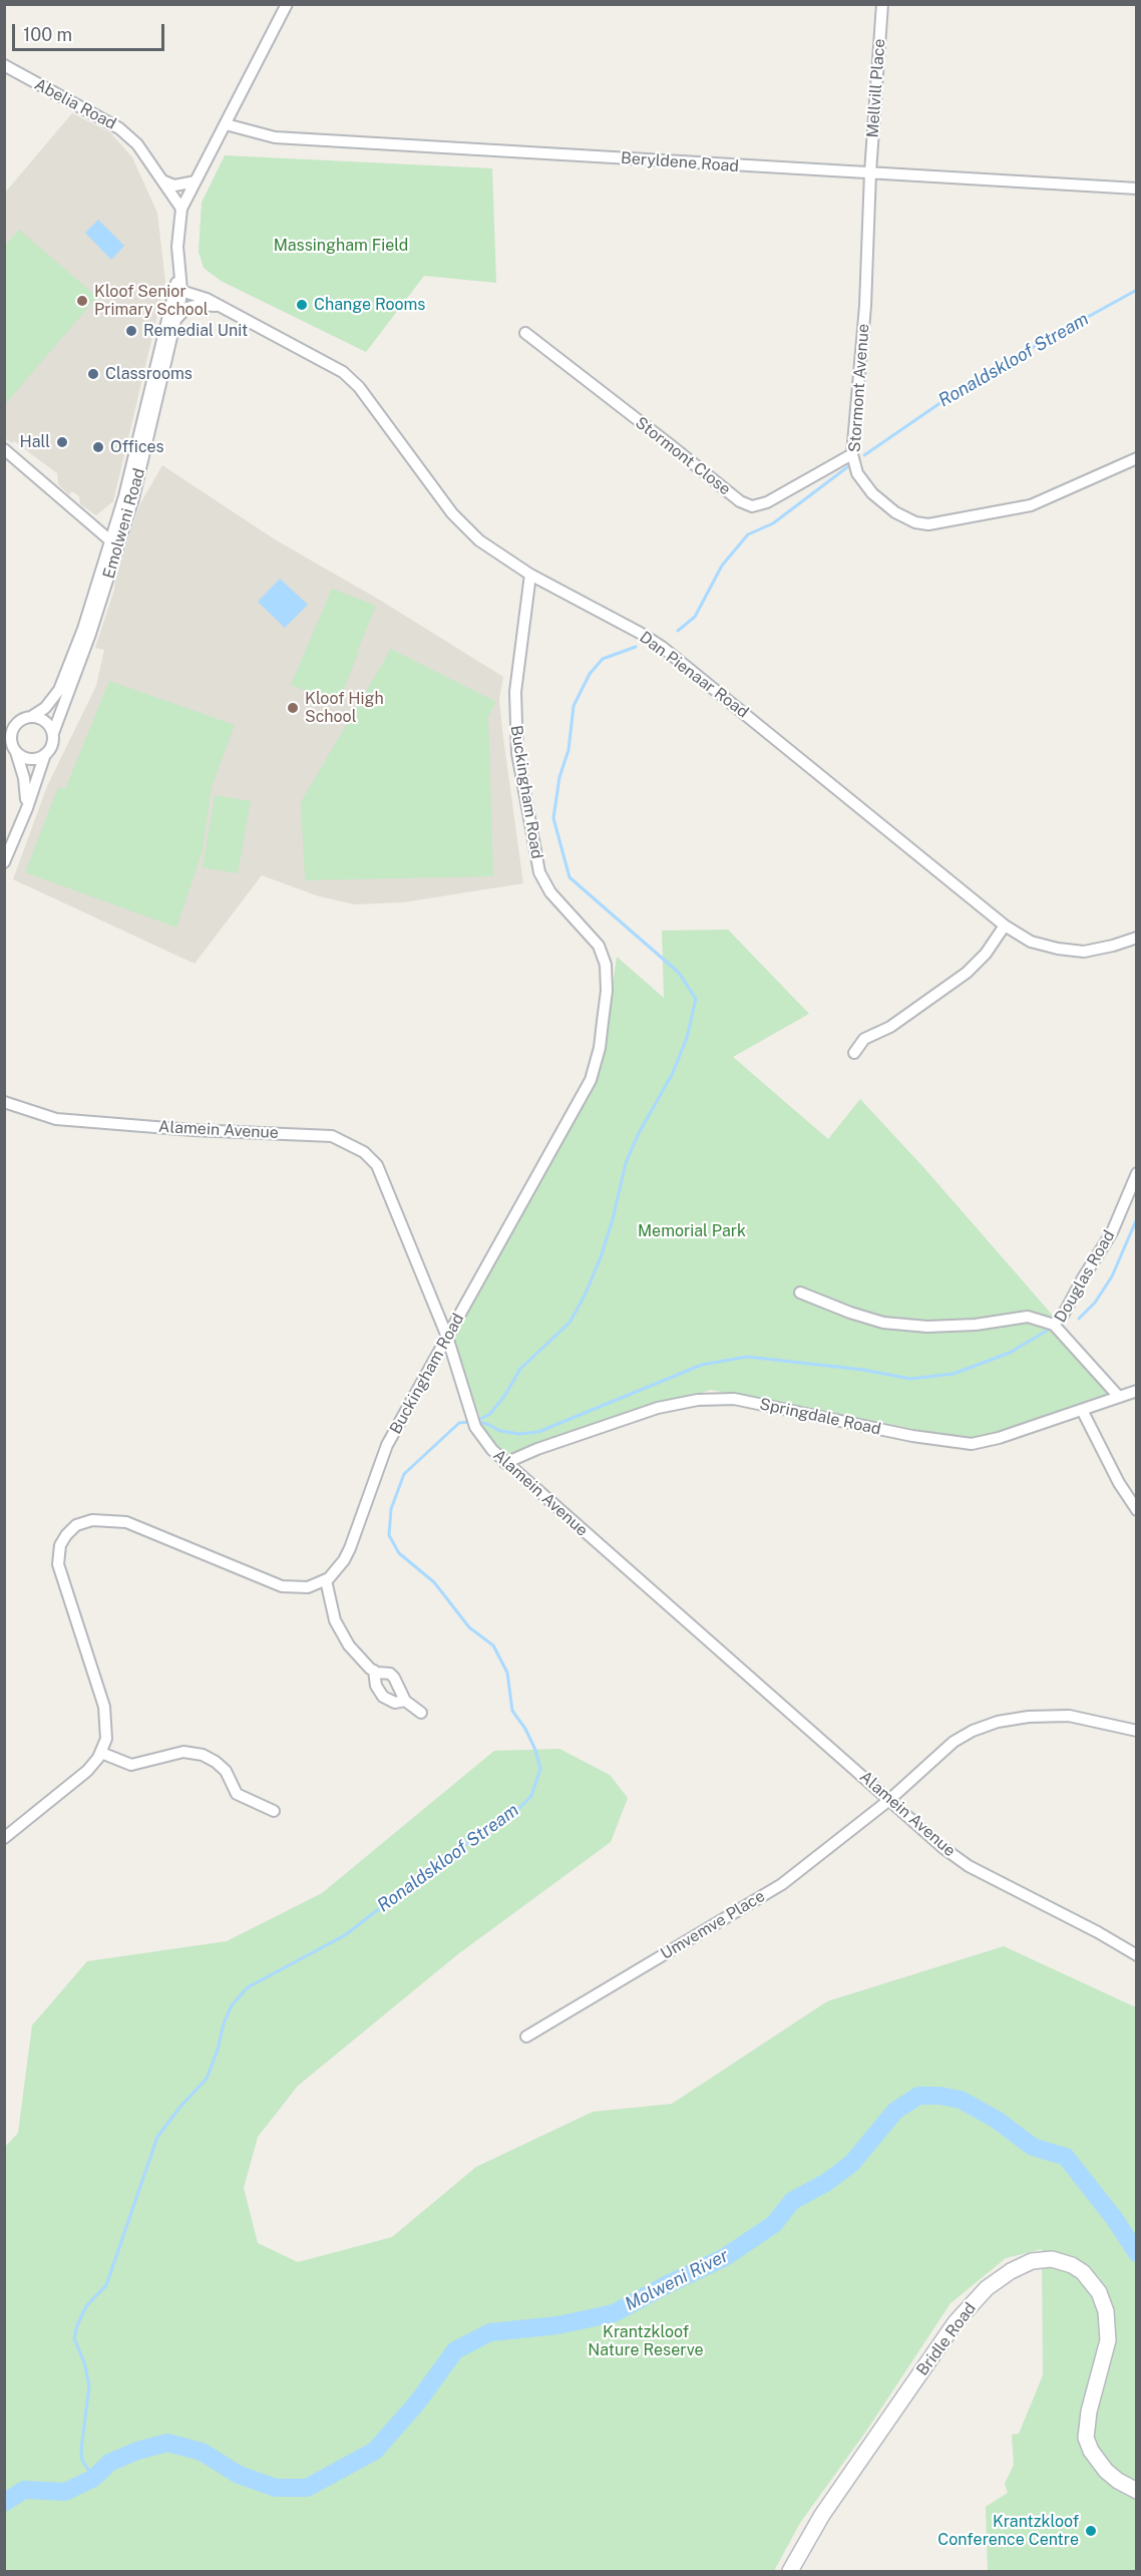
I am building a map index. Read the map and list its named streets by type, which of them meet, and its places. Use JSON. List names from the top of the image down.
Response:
{
  "streets": {
    "main road": ["Bridle Road"],
    "street": [
      "Mellvill Place",
      "Abelia Road",
      "Beryldene Road",
      "Stormont Avenue",
      "Stormont Close",
      "Emolweni Road",
      "Dan Pienaar Road",
      "Buckingham Road",
      "Alamein Avenue",
      "Douglas Road",
      "Springdale Road",
      "Umvemve Place"
    ]
  },
  "crossings": [
    ["Mellvill Place", "Beryldene Road"],
    ["Mellvill Place", "Stormont Avenue"],
    ["Abelia Road", "Emolweni Road"],
    ["Beryldene Road", "Stormont Avenue"],
    ["Beryldene Road", "Emolweni Road"],
    ["Stormont Avenue", "Stormont Close"],
    ["Emolweni Road", "Dan Pienaar Road"],
    ["Dan Pienaar Road", "Buckingham Road"],
    ["Buckingham Road", "Alamein Avenue"],
    ["Alamein Avenue", "Springdale Road"],
    ["Alamein Avenue", "Umvemve Place"],
    ["Douglas Road", "Springdale Road"]
  ],
  "water": ["Ronaldskloof Stream", "Molweni River"],
  "parks": ["Massingham Field", "Memorial Park", "Krantzkloof Nature Reserve"],
  "places": [
    "Kloof Senior Primary School",
    "Change Rooms",
    "Remedial Unit",
    "Classrooms",
    "Hall",
    "Offices",
    "Kloof High School",
    "Krantzkloof Conference Centre"
  ],
  "scale_bar": "100 m"
}
